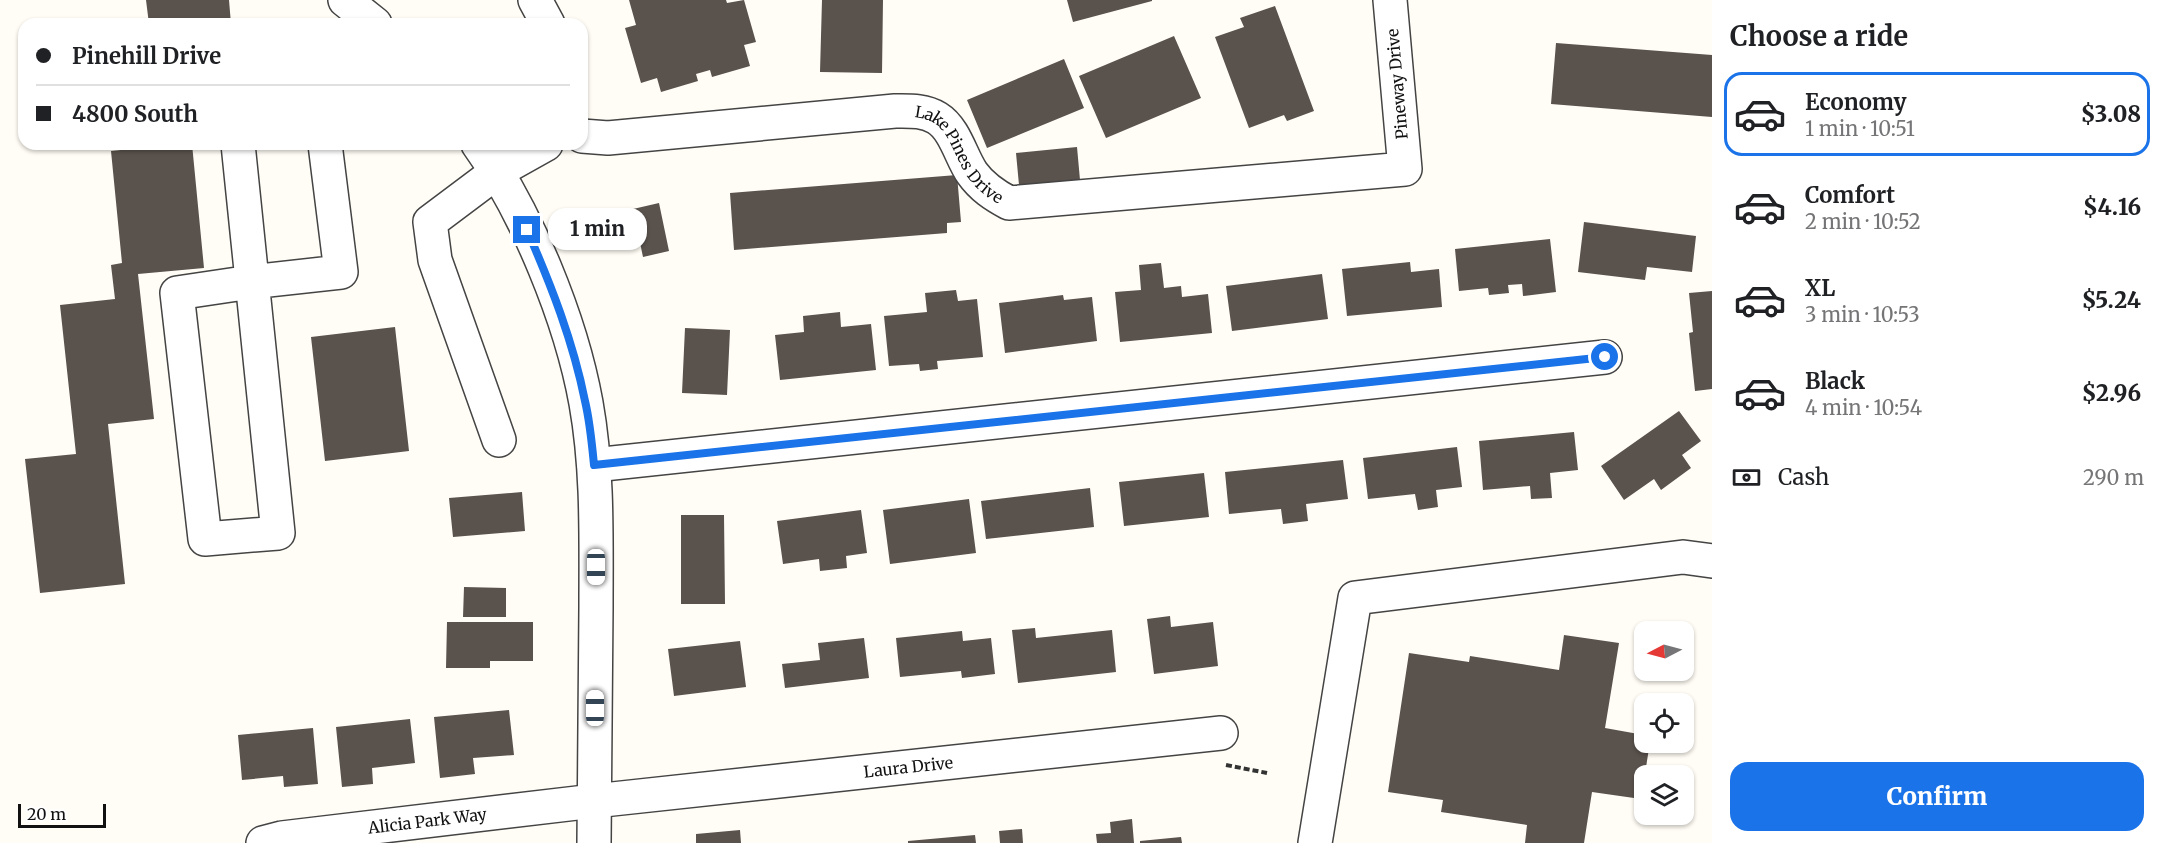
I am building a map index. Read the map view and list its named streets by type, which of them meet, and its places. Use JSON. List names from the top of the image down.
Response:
{
  "streets": {
    "street": [
      "Pineway Drive",
      "Lake Pines Drive",
      "Laura Drive",
      "Alicia Park Way"
    ]
  },
  "crossings": [
    ["Pineway Drive", "Lake Pines Drive"],
    ["Laura Drive", "Alicia Park Way"]
  ],
  "scale_bar": "20 m",
  "north": "left",
  "page": {
    "heading": "Choose a ride",
    "banner": ["Pinehill Drive", "4800 South"],
    "list": [
      {
        "name": "Economy",
        "note": "1 min · 10:51",
        "value": "$3.08"
      },
      {
        "name": "Comfort",
        "note": "2 min · 10:52",
        "value": "$4.16"
      },
      {
        "name": "XL",
        "note": "3 min · 10:53",
        "value": "$5.24"
      },
      {
        "name": "Black",
        "note": "4 min · 10:54",
        "value": "$2.96"
      }
    ],
    "bubble": "1 min",
    "pay": ["Cash", "290 m"],
    "buttons": "Confirm",
    "scale": "20 m"
  }
}
